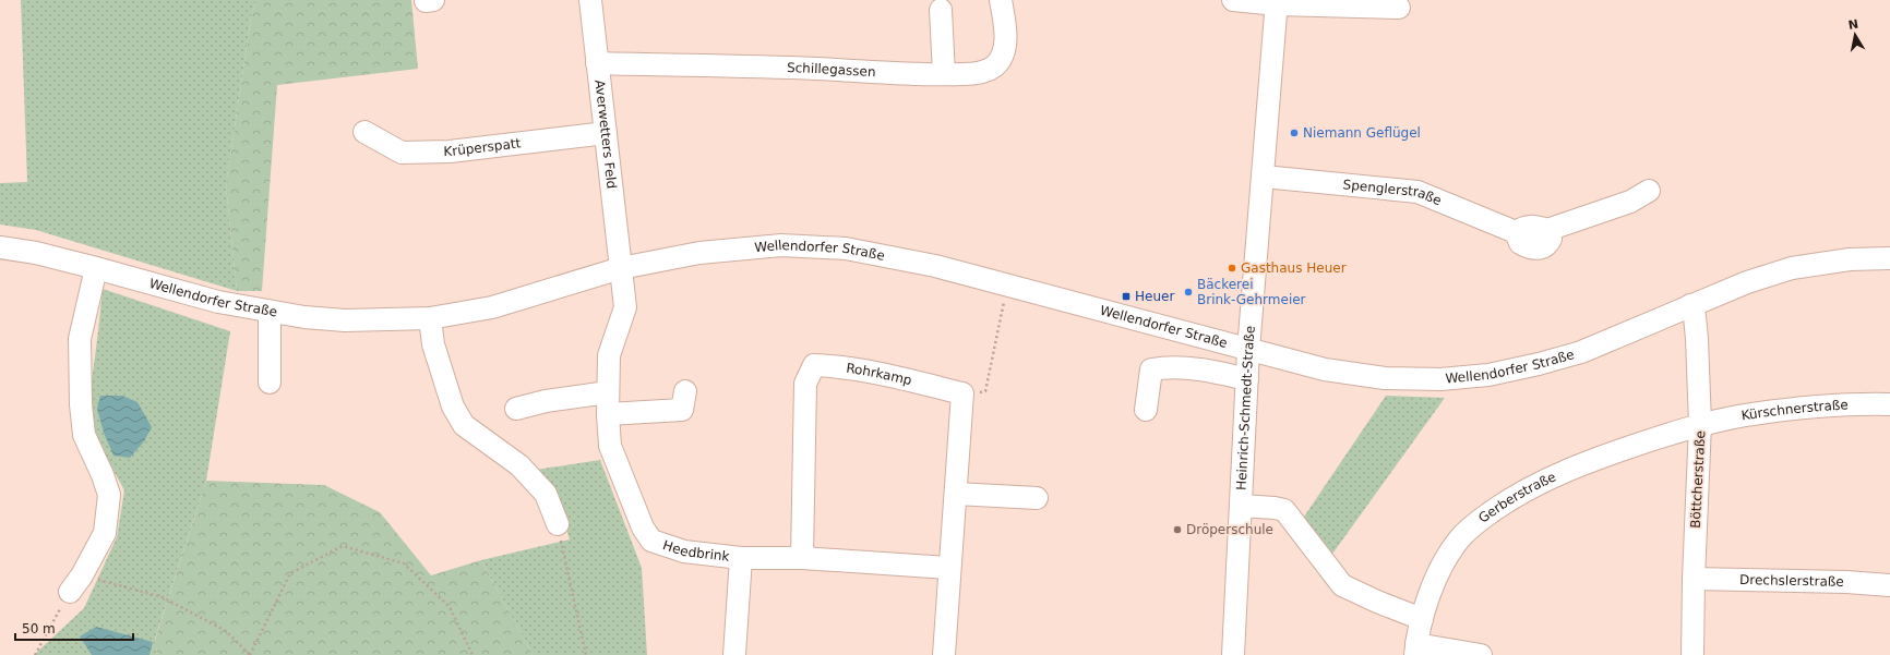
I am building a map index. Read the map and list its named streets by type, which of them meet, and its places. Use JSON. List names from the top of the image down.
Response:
{
  "streets": {
    "street": [
      "Schillegassen",
      "Averwetters Feld",
      "Krüperspatt",
      "Spenglerstraße",
      "Wellendorfer Straße",
      "Rohrkamp",
      "Heinrich-Schmedt-Straße",
      "Kürschnerstraße",
      "Böttcherstraße",
      "Gerberstraße",
      "Heedbrink",
      "Drechslerstraße"
    ]
  },
  "crossings": [
    ["Schillegassen", "Averwetters Feld"],
    ["Averwetters Feld", "Krüperspatt"],
    ["Averwetters Feld", "Wellendorfer Straße"],
    ["Averwetters Feld", "Heedbrink"],
    ["Spenglerstraße", "Heinrich-Schmedt-Straße"],
    ["Wellendorfer Straße", "Heinrich-Schmedt-Straße"],
    ["Wellendorfer Straße", "Böttcherstraße"],
    ["Wellendorfer Straße", "Heedbrink"],
    ["Rohrkamp", "Heedbrink"],
    ["Kürschnerstraße", "Böttcherstraße"],
    ["Kürschnerstraße", "Gerberstraße"],
    ["Böttcherstraße", "Gerberstraße"],
    ["Böttcherstraße", "Drechslerstraße"]
  ],
  "places": {
    "other": [
      "Niemann Geflügel",
      "Gasthaus Heuer",
      "Bäckerei Brink-Gehrmeier",
      "Dröperschule"
    ],
    "transit": ["Heuer"]
  },
  "scale_bar": "50 m",
  "north": "top"
}
